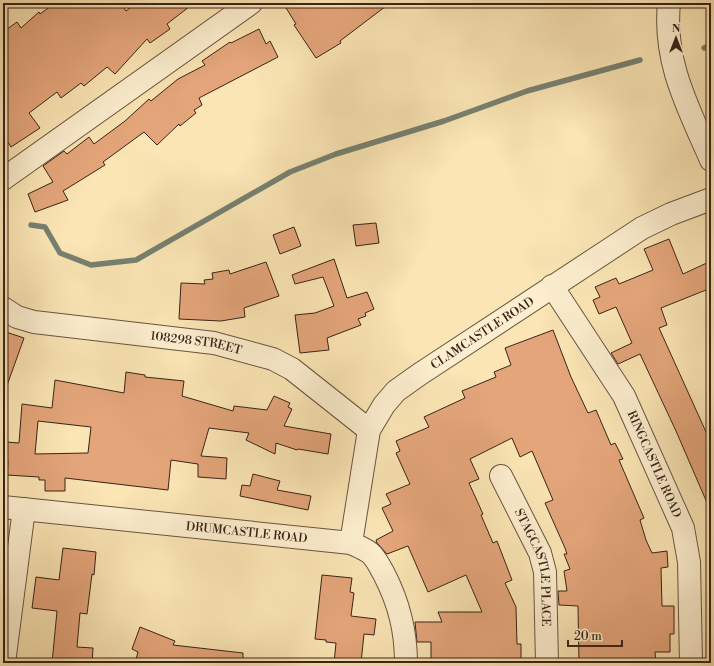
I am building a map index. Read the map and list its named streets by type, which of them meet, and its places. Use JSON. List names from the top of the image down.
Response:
{
  "streets": {
    "street": [
      "CLAMCASTLE ROAD",
      "108298 STREET",
      "RINGCASTLE ROAD",
      "DRUMCASTLE ROAD",
      "STAGCASTLE PLACE"
    ]
  },
  "crossings": [
    ["CLAMCASTLE ROAD", "108298 STREET"],
    ["CLAMCASTLE ROAD", "RINGCASTLE ROAD"],
    ["CLAMCASTLE ROAD", "DRUMCASTLE ROAD"]
  ],
  "scale_bar": "20 m",
  "north": "top"
}
